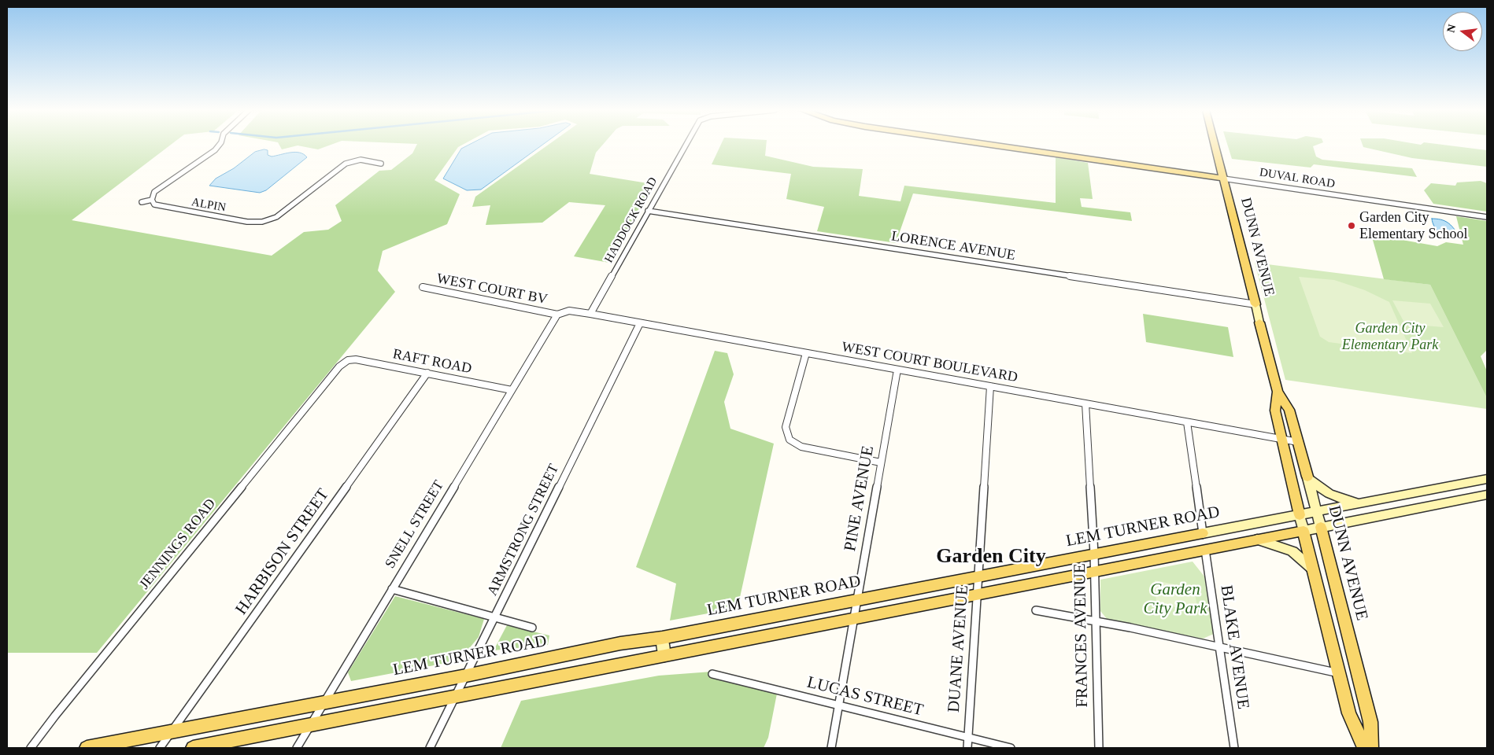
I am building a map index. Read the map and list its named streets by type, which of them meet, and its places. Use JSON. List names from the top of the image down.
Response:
{
  "streets": {
    "main road": ["DUVAL ROAD", "DUNN AVENUE", "LEM TURNER ROAD"],
    "street": [
      "ALPIN",
      "HADDOCK ROAD",
      "LORENCE AVENUE",
      "WEST COURT BV",
      "RAFT ROAD",
      "WEST COURT BOULEVARD",
      "PINE AVENUE",
      "SNELL STREET",
      "ARMSTRONG STREET",
      "JENNINGS ROAD",
      "HARBISON STREET",
      "FRANCES AVENUE",
      "BLAKE AVENUE",
      "DUANE AVENUE",
      "LUCAS STREET"
    ]
  },
  "crossings": [
    ["DUVAL ROAD", "DUNN AVENUE"],
    ["HADDOCK ROAD", "LORENCE AVENUE"],
    ["HADDOCK ROAD", "WEST COURT BOULEVARD"],
    ["LORENCE AVENUE", "DUNN AVENUE"],
    ["DUNN AVENUE", "WEST COURT BOULEVARD"],
    ["DUNN AVENUE", "LEM TURNER ROAD"],
    ["WEST COURT BV", "WEST COURT BOULEVARD"],
    ["WEST COURT BV", "SNELL STREET"],
    ["RAFT ROAD", "SNELL STREET"],
    ["RAFT ROAD", "JENNINGS ROAD"],
    ["RAFT ROAD", "HARBISON STREET"],
    ["WEST COURT BOULEVARD", "PINE AVENUE"],
    ["WEST COURT BOULEVARD", "SNELL STREET"],
    ["WEST COURT BOULEVARD", "ARMSTRONG STREET"],
    ["WEST COURT BOULEVARD", "FRANCES AVENUE"],
    ["WEST COURT BOULEVARD", "DUANE AVENUE"],
    ["PINE AVENUE", "LEM TURNER ROAD"],
    ["PINE AVENUE", "LUCAS STREET"],
    ["SNELL STREET", "LEM TURNER ROAD"],
    ["LEM TURNER ROAD", "ARMSTRONG STREET"],
    ["LEM TURNER ROAD", "HARBISON STREET"],
    ["LEM TURNER ROAD", "FRANCES AVENUE"],
    ["LEM TURNER ROAD", "DUANE AVENUE"],
    ["DUANE AVENUE", "LUCAS STREET"]
  ],
  "districts": ["Garden City"],
  "parks": ["Garden City Elementary Park", "Garden City Park"],
  "places": ["Garden City Elementary School"],
  "north": "left"
}
